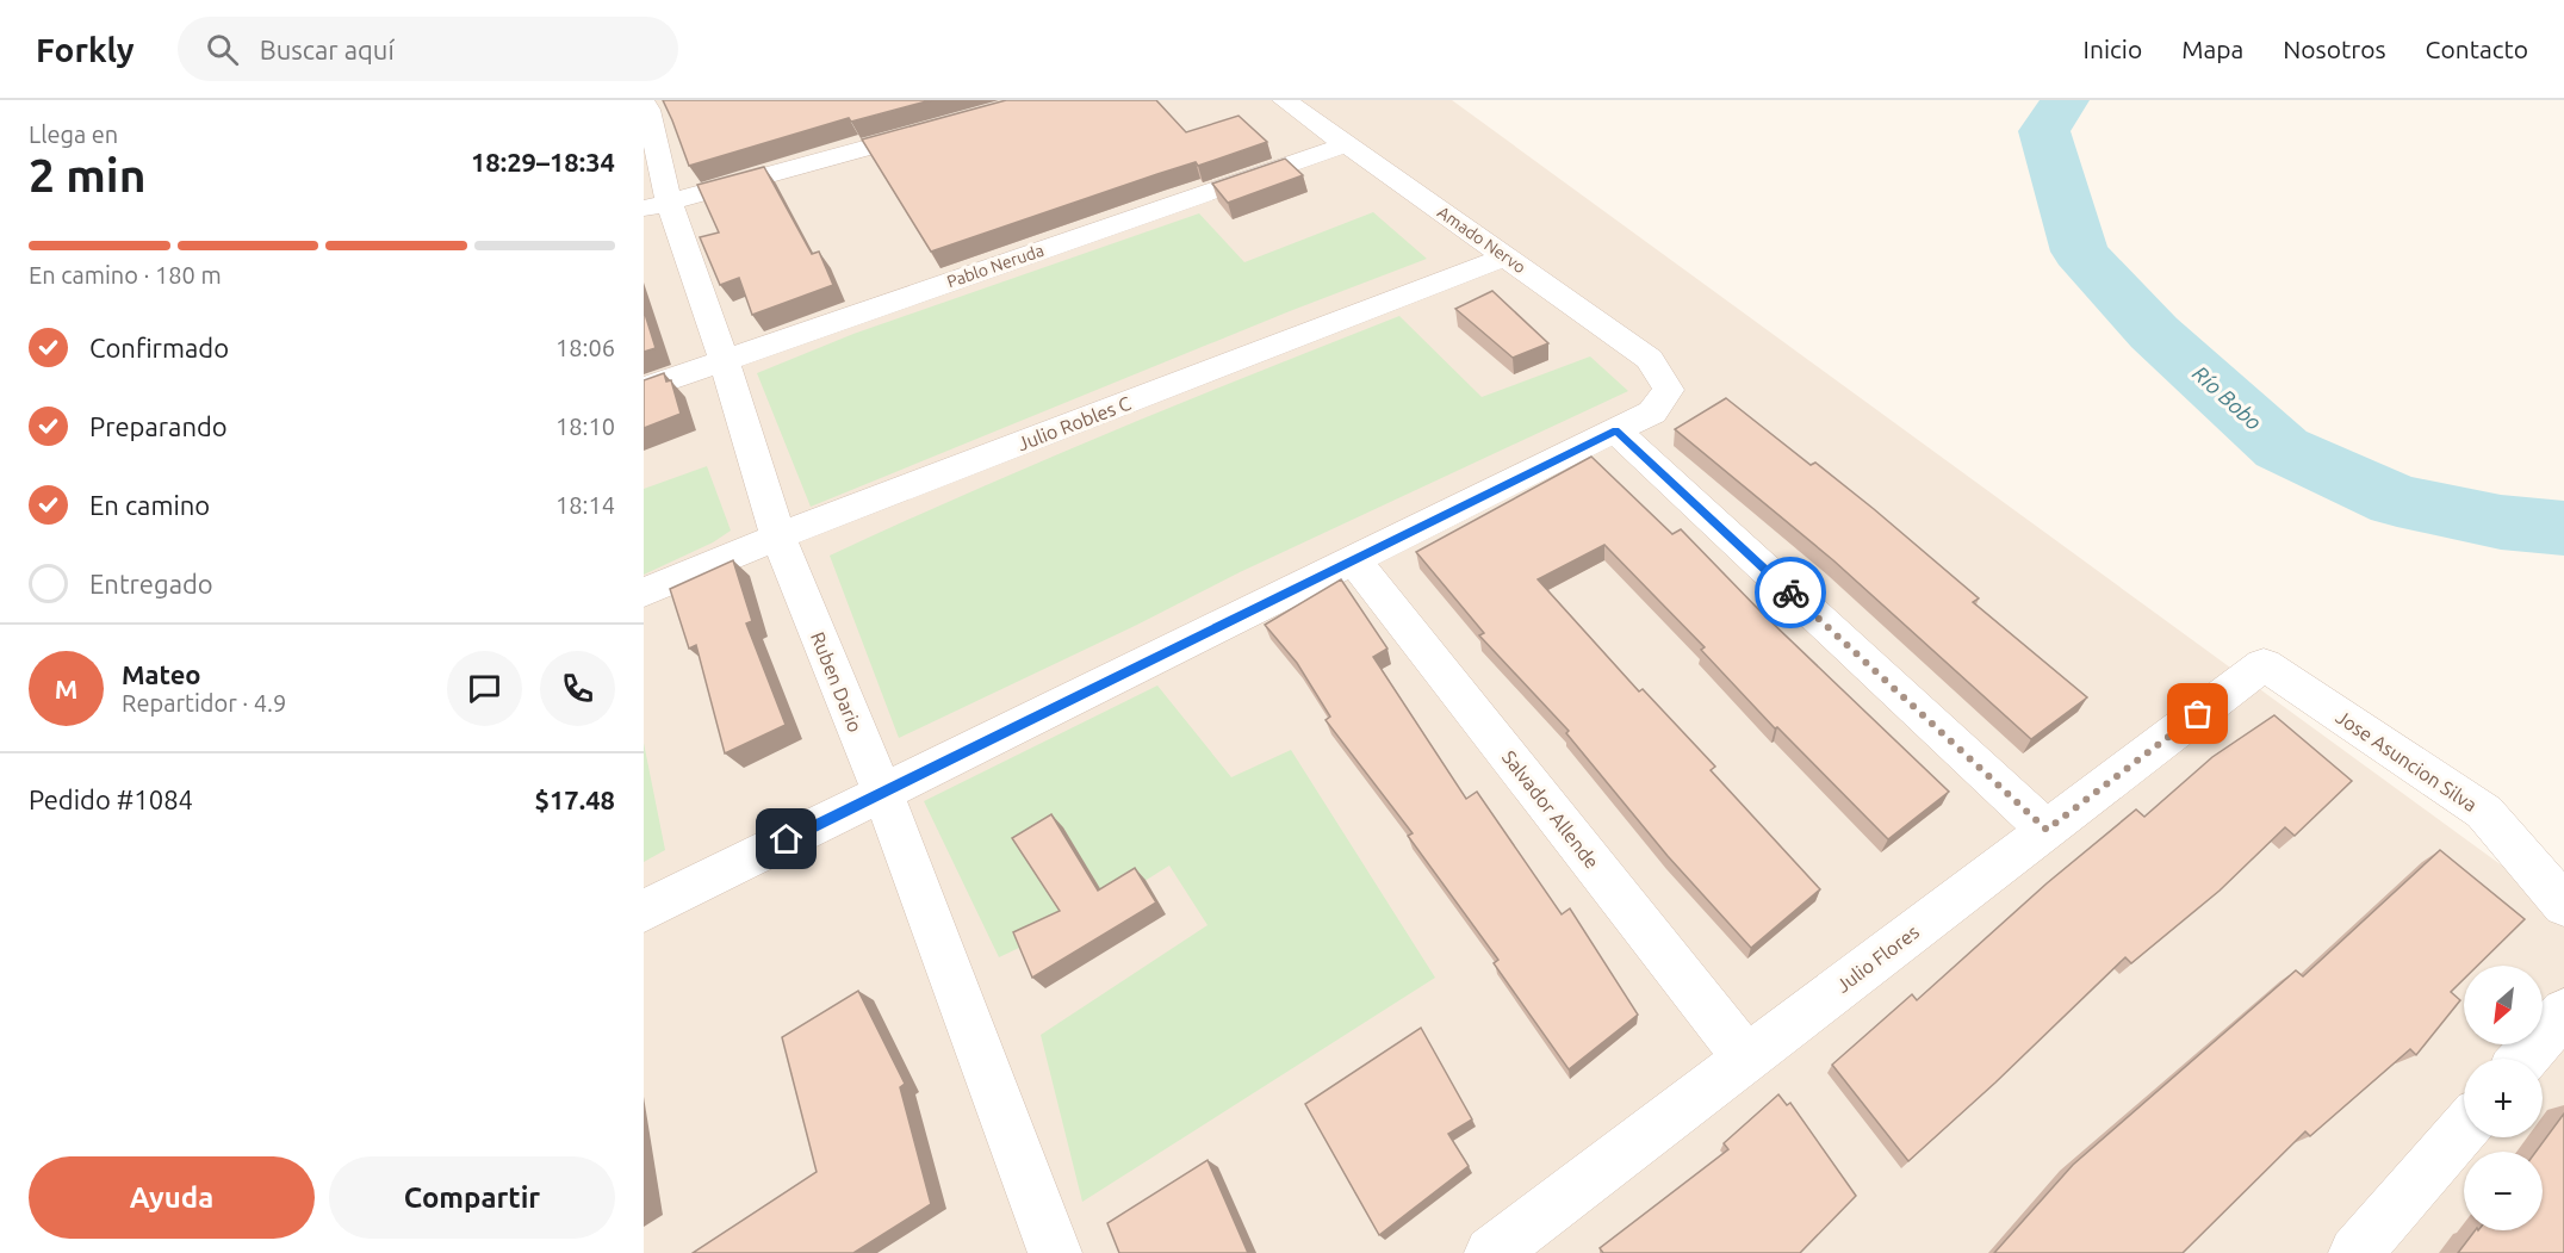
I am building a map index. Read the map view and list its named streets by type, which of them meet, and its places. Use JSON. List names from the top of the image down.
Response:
{
  "streets": {
    "street": [
      "Amado Nervo",
      "Pablo Neruda",
      "Julio Robles C",
      "Ruben Dario",
      "Jose Asuncion Silva",
      "Salvador Allende",
      "Julio Flores"
    ]
  },
  "crossings": [
    ["Amado Nervo", "Pablo Neruda"],
    ["Amado Nervo", "Julio Robles C"],
    ["Pablo Neruda", "Ruben Dario"],
    ["Julio Robles C", "Ruben Dario"],
    ["Jose Asuncion Silva", "Julio Flores"],
    ["Salvador Allende", "Julio Flores"]
  ],
  "water": ["Río Bobo"],
  "north": "bottom left",
  "page": {
    "header": "Forkly",
    "search": "Buscar aquí",
    "nav": [
      "Inicio",
      "Mapa",
      "Nosotros",
      "Contacto"
    ],
    "heading": ["2 min", "Llega en", "18:29–18:34"],
    "panel": [
      "Mateo",
      "Repartidor · 4.9",
      "Pedido #1084",
      "$17.48"
    ],
    "bar": "En camino · 180 m",
    "list": [
      ["Confirmado", "18:06"],
      ["Preparando", "18:10"],
      ["En camino", "18:14"],
      "Entregado"
    ],
    "round": "M",
    "map_buttons": ["+", "−"],
    "buttons": ["Ayuda", "Compartir"]
  }
}
